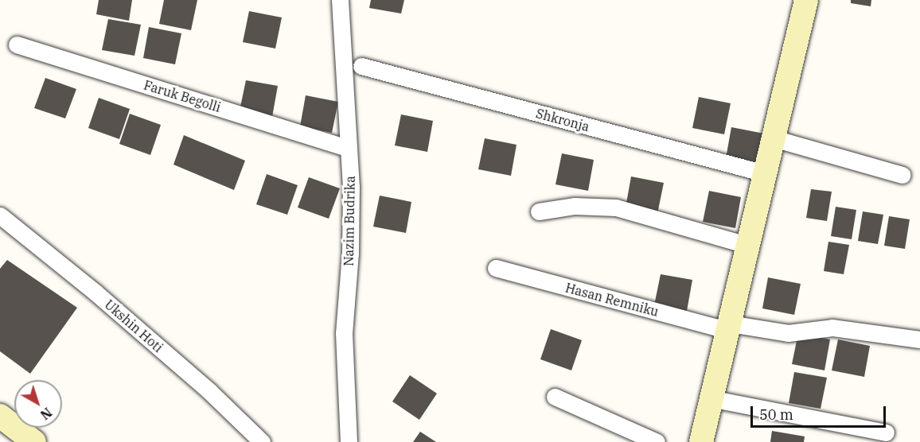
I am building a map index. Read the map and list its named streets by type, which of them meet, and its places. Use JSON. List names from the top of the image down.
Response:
{
  "streets": {
    "street": [
      "Faruk Begolli",
      "Shkronja",
      "Nazim Budrika",
      "Hasan Remniku",
      "Ukshin Hoti"
    ]
  },
  "crossings": [
    ["Faruk Begolli", "Nazim Budrika"]
  ],
  "scale_bar": "50 m",
  "north": "bottom right"
}
